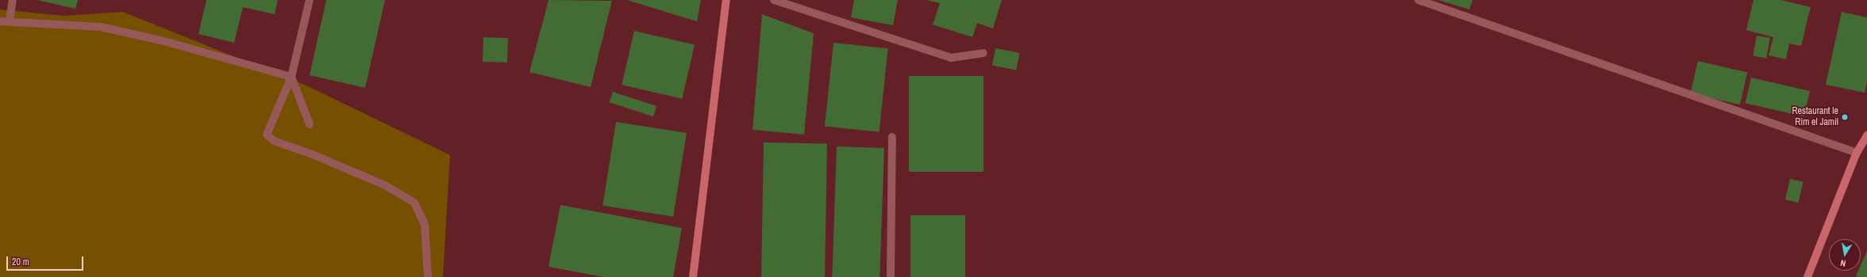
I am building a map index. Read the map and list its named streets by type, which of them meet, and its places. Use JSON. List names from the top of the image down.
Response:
{
  "places": ["Restaurant le Rim el Jamil"],
  "scale_bar": "20 m",
  "north": "bottom"
}
